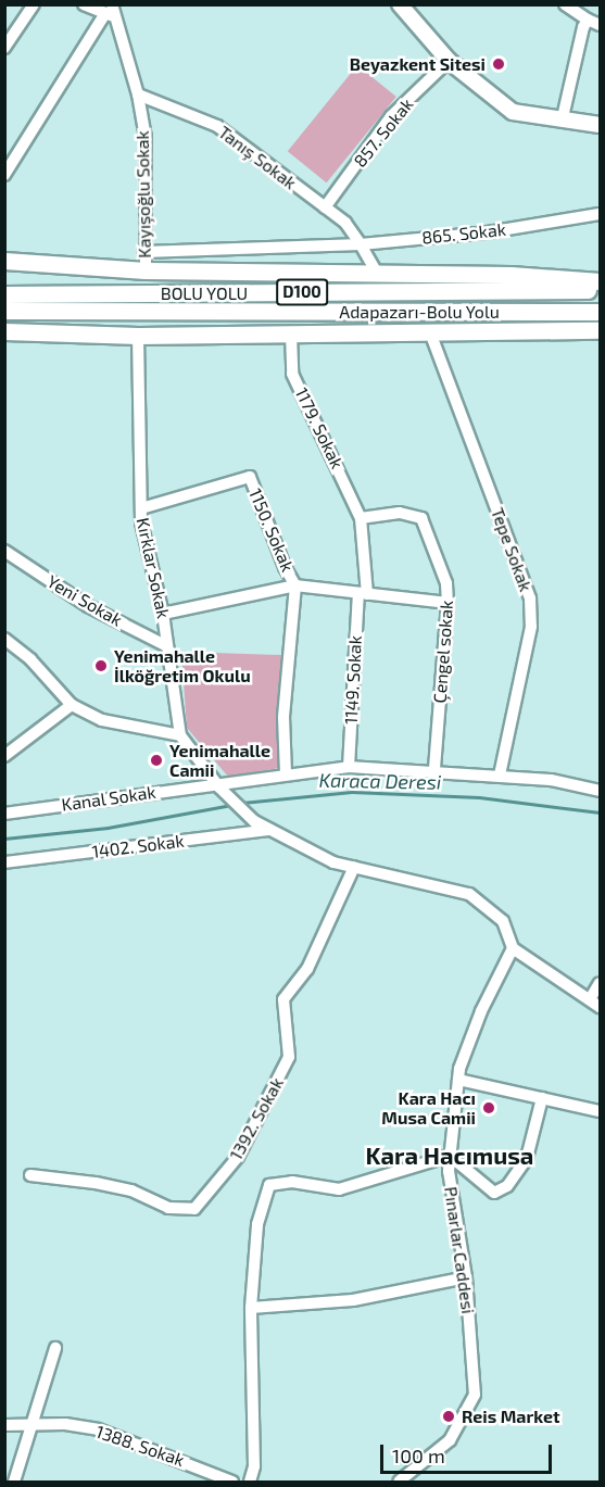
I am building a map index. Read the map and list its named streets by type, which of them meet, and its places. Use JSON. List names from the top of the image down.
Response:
{
  "streets": {
    "highway": ["D100", "BOLU YOLU", "Adapazarı-Bolu Yolu"],
    "street": [
      "857. Sokak",
      "Tanış Sokak",
      "Kayışoğlu Sokak",
      "865. Sokak",
      "1179. Sokak",
      "1150. Sokak",
      "Tepe Sokak",
      "Kırklar Sokak",
      "Yeni Sokak",
      "Çengel sokak",
      "1149. Sokak",
      "Kanal Sokak",
      "1402. Sokak",
      "1392. Sokak",
      "Pınarlar Caddesi",
      "1388. Sokak"
    ]
  },
  "crossings": [
    ["857. Sokak", "Tanış Sokak"],
    ["Tanış Sokak", "Kayışoğlu Sokak"],
    ["Tanış Sokak", "865. Sokak"],
    ["Kayışoğlu Sokak", "865. Sokak"],
    ["1179. Sokak", "Çengel sokak"],
    ["1150. Sokak", "Kırklar Sokak"],
    ["1150. Sokak", "Kanal Sokak"],
    ["Tepe Sokak", "Kanal Sokak"],
    ["Kırklar Sokak", "Yeni Sokak"],
    ["Kırklar Sokak", "Kanal Sokak"],
    ["Kırklar Sokak", "1402. Sokak"],
    ["Çengel sokak", "Kanal Sokak"],
    ["1149. Sokak", "Kanal Sokak"]
  ],
  "districts": ["Kara Hacımusa"],
  "water": ["Karaca Deresi"],
  "places": [
    "Beyazkent Sitesi",
    "Yenimahalle İlköğretim Okulu",
    "Yenimahalle Camii",
    "Kara Hacı Musa Camii",
    "Reis Market"
  ],
  "scale_bar": "100 m"
}
